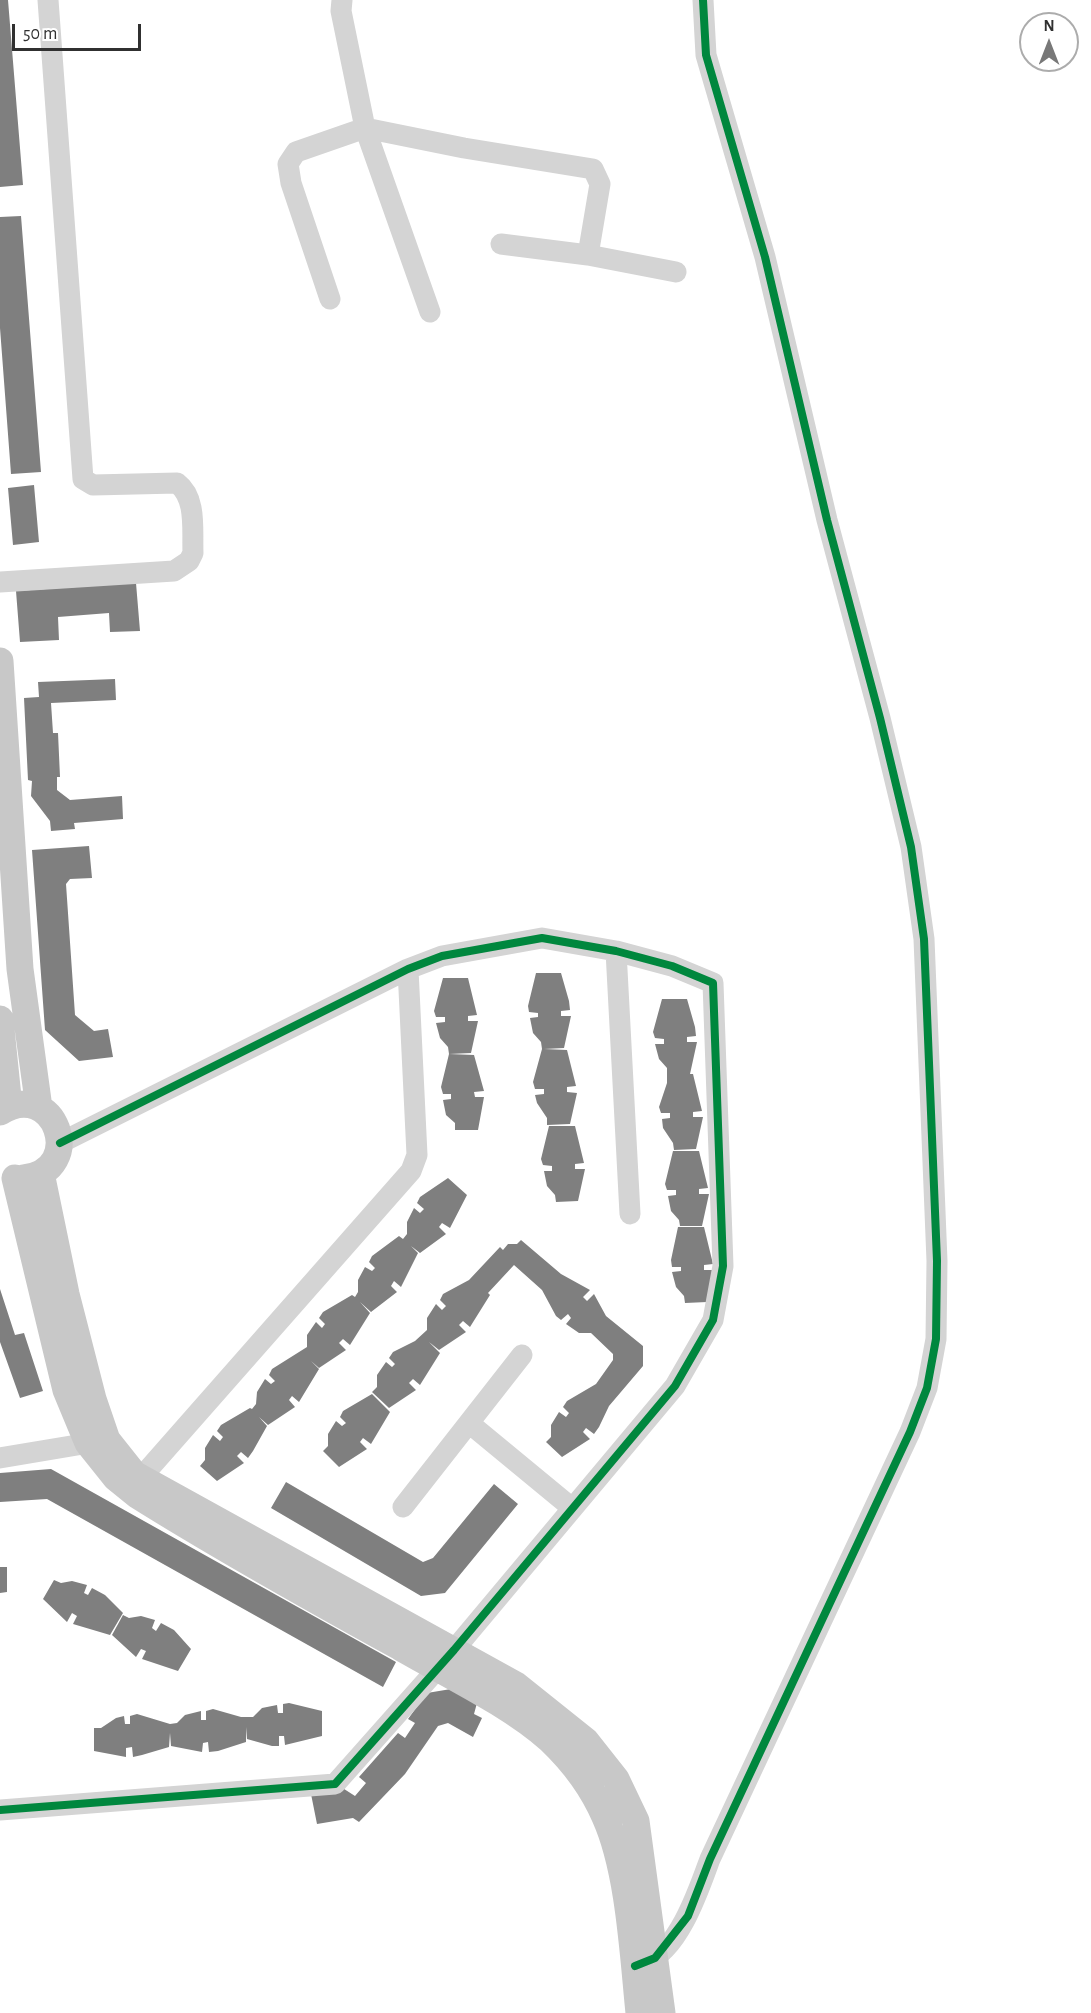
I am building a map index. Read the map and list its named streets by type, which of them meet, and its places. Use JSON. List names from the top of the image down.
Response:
{
  "scale_bar": "50 m",
  "north": "top"
}
